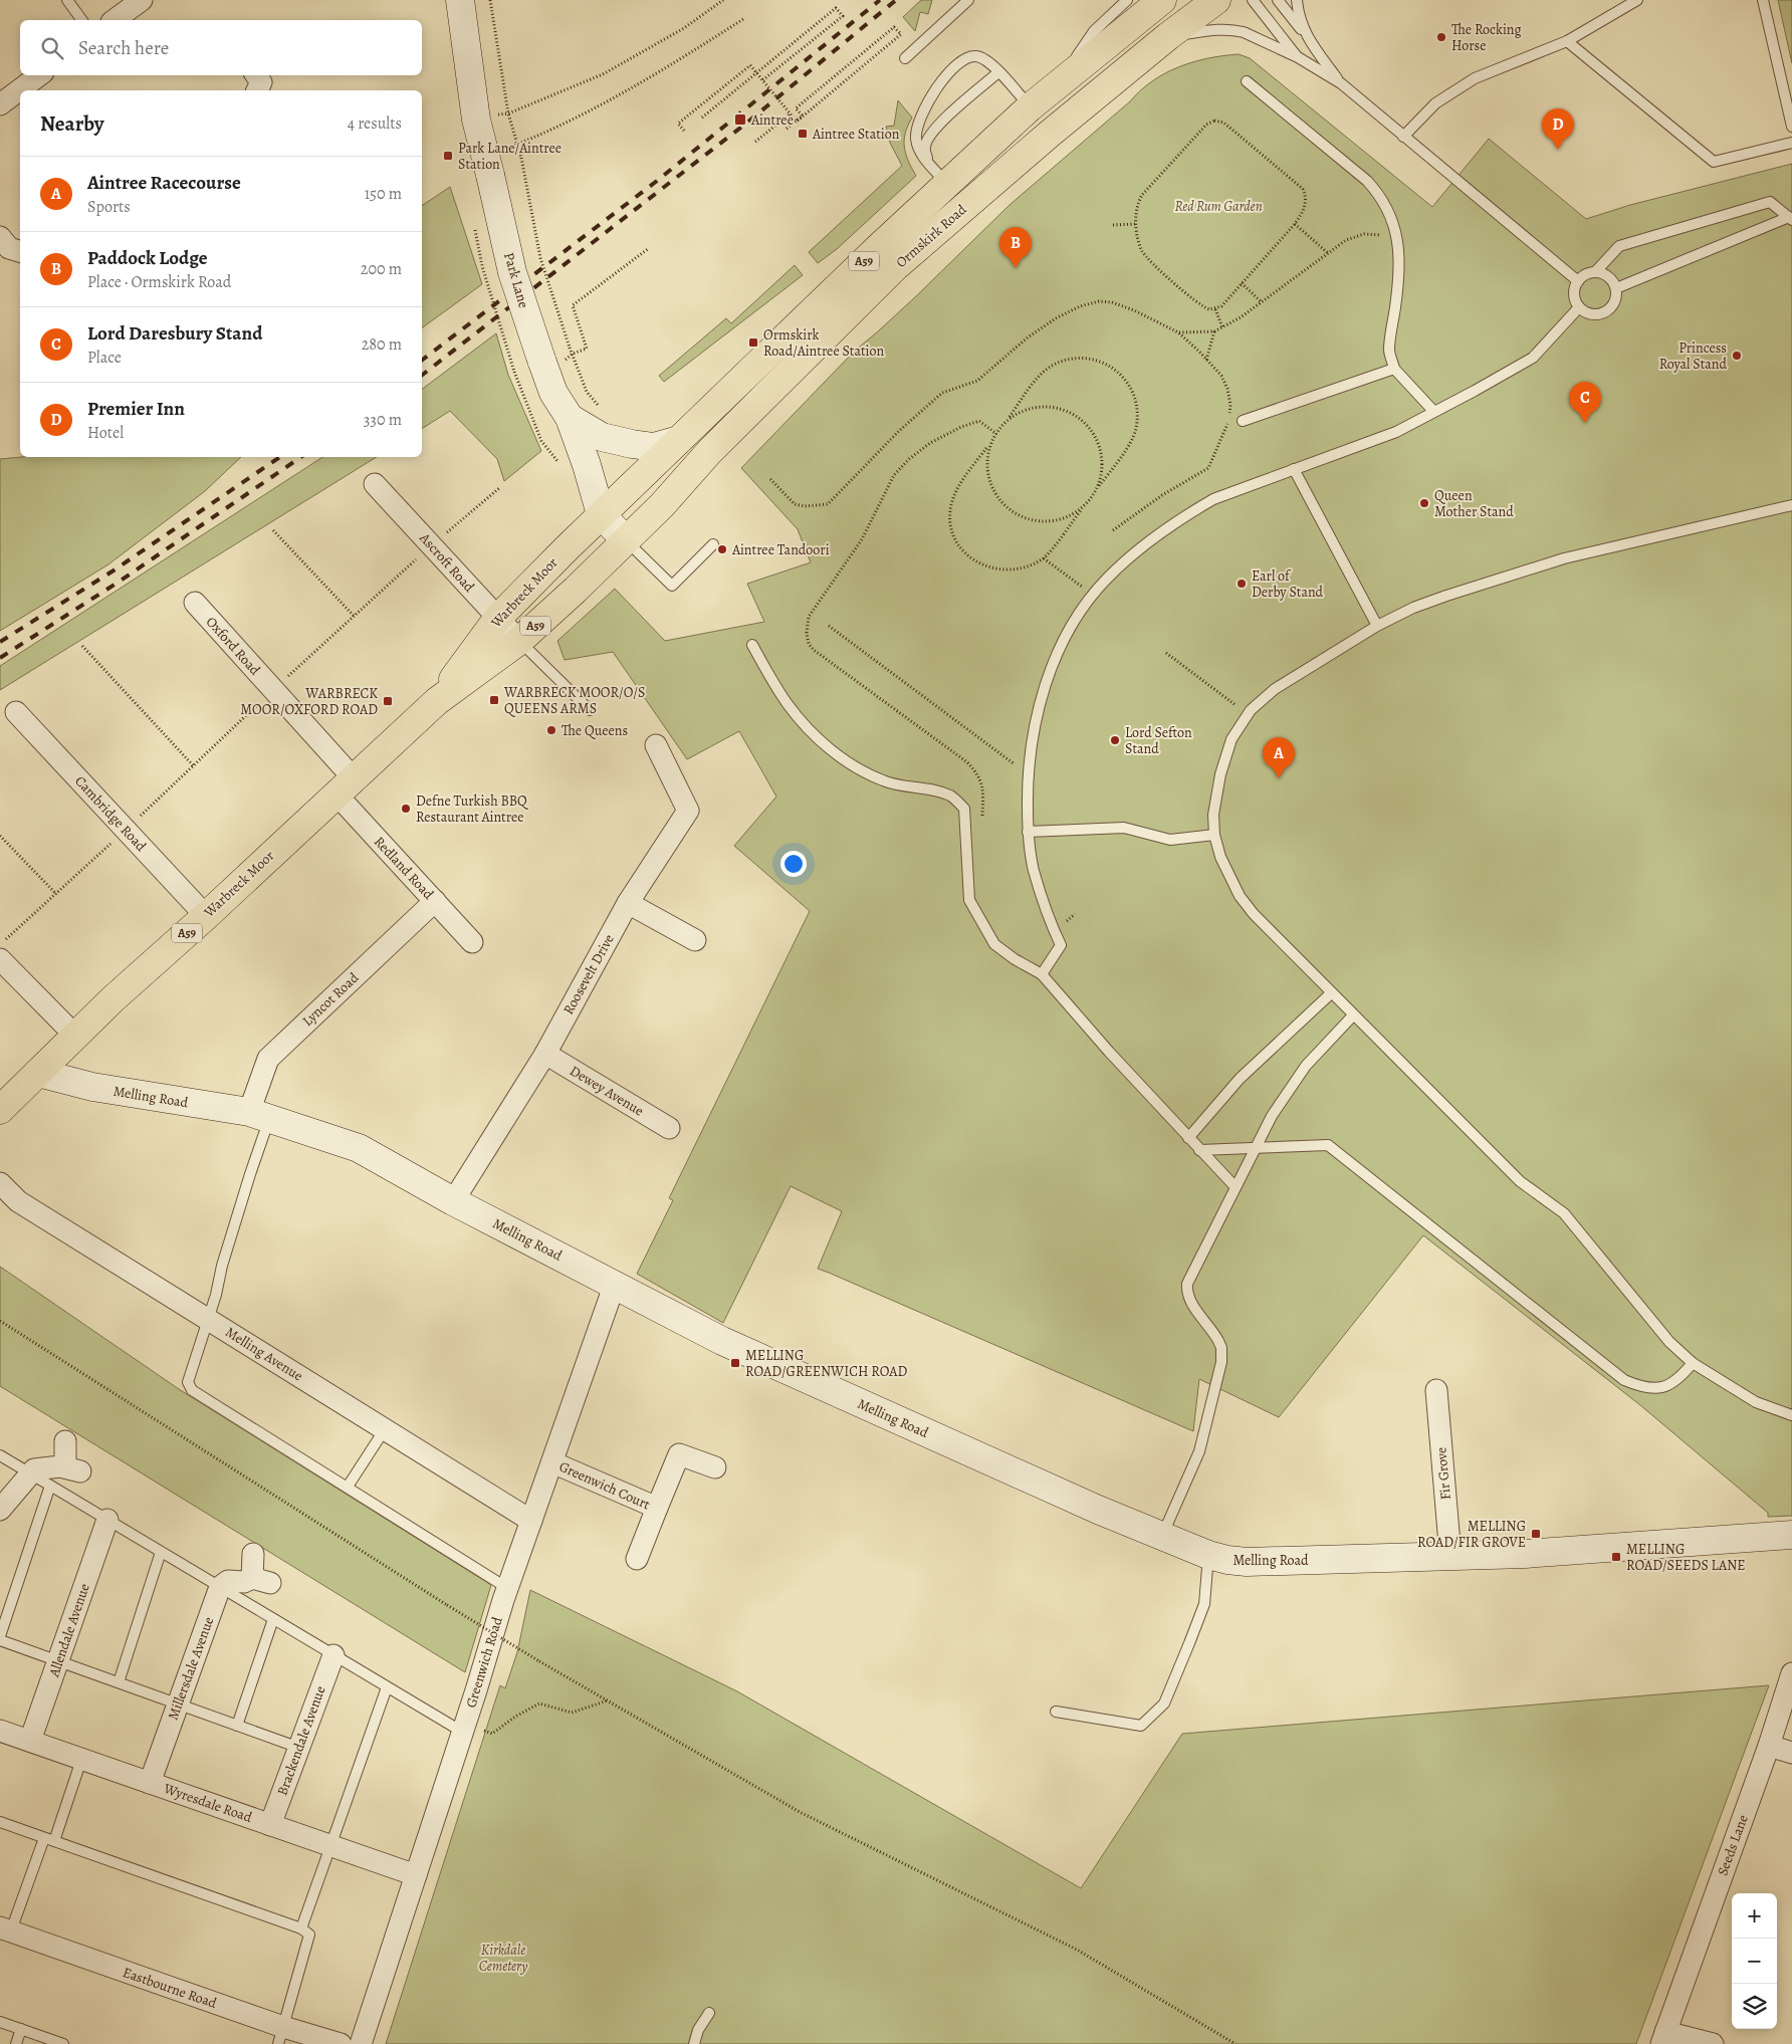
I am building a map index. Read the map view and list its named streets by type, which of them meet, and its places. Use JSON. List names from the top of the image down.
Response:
{
  "streets": {
    "highway": ["Ormskirk Road", "A59", "Warbreck Moor"],
    "street": [
      "Park Lane",
      "Ascroft Road",
      "Oxford Road",
      "Cambridge Road",
      "Redland Road",
      "Roosevelt Drive",
      "Lyncot Road",
      "Dewey Avenue",
      "Melling Road",
      "Melling Avenue",
      "Fir Grove",
      "Greenwich Court",
      "Allendale Avenue",
      "Greenwich Road",
      "Millersdale Avenue",
      "Brackendale Avenue",
      "Wyresdale Road",
      "Seeds Lane",
      "Eastbourne Road"
    ]
  },
  "crossings": [
    ["Ormskirk Road", "Park Lane"],
    ["Ormskirk Road", "Warbreck Moor"],
    ["Park Lane", "Warbreck Moor"],
    ["Ascroft Road", "Warbreck Moor"],
    ["Warbreck Moor", "Oxford Road"],
    ["Warbreck Moor", "Cambridge Road"],
    ["Warbreck Moor", "Redland Road"],
    ["Warbreck Moor", "Melling Road"],
    ["Oxford Road", "Redland Road"],
    ["Redland Road", "Lyncot Road"],
    ["Roosevelt Drive", "Dewey Avenue"],
    ["Roosevelt Drive", "Melling Road"],
    ["Lyncot Road", "Melling Road"],
    ["Melling Road", "Fir Grove"],
    ["Melling Road", "Greenwich Road"],
    ["Melling Avenue", "Greenwich Road"],
    ["Greenwich Court", "Greenwich Road"],
    ["Allendale Avenue", "Wyresdale Road"],
    ["Greenwich Road", "Wyresdale Road"],
    ["Millersdale Avenue", "Wyresdale Road"],
    ["Brackendale Avenue", "Wyresdale Road"]
  ],
  "parks": ["Red Rum Garden", "Kirkdale Cemetery"],
  "places": {
    "other": [
      "The Rocking Horse",
      "Princess Royal Stand",
      "Queen Mother Stand",
      "Aintree Tandoori",
      "Earl of Derby Stand",
      "The Queens",
      "Lord Sefton Stand",
      "Defne Turkish BBQ Restaurant Aintree"
    ],
    "transit": [
      "Aintree",
      "Aintree Station",
      "Park Lane/Aintree Station",
      "Ormskirk Road/Aintree Station",
      "WARBRECK MOOR/O/S QUEENS ARMS",
      "WARBRECK MOOR/OXFORD ROAD",
      "MELLING ROAD/GREENWICH ROAD",
      "MELLING ROAD/FIR GROVE",
      "MELLING ROAD/SEEDS LANE"
    ]
  },
  "page": {
    "search": "Search here",
    "heading": ["Nearby", "4 results"],
    "pins": [
      "D",
      "B",
      "C",
      "A"
    ],
    "list": [
      {
        "mark": "A",
        "name": "Aintree Racecourse",
        "note": "Sports",
        "value": "150 m"
      },
      {
        "mark": "B",
        "name": "Paddock Lodge",
        "note": "Place · Ormskirk Road",
        "value": "200 m"
      },
      {
        "mark": "C",
        "name": "Lord Daresbury Stand",
        "note": "Place",
        "value": "280 m"
      },
      {
        "mark": "D",
        "name": "Premier Inn",
        "note": "Hotel",
        "value": "330 m"
      }
    ],
    "map_buttons": ["+", "−"]
  }
}
